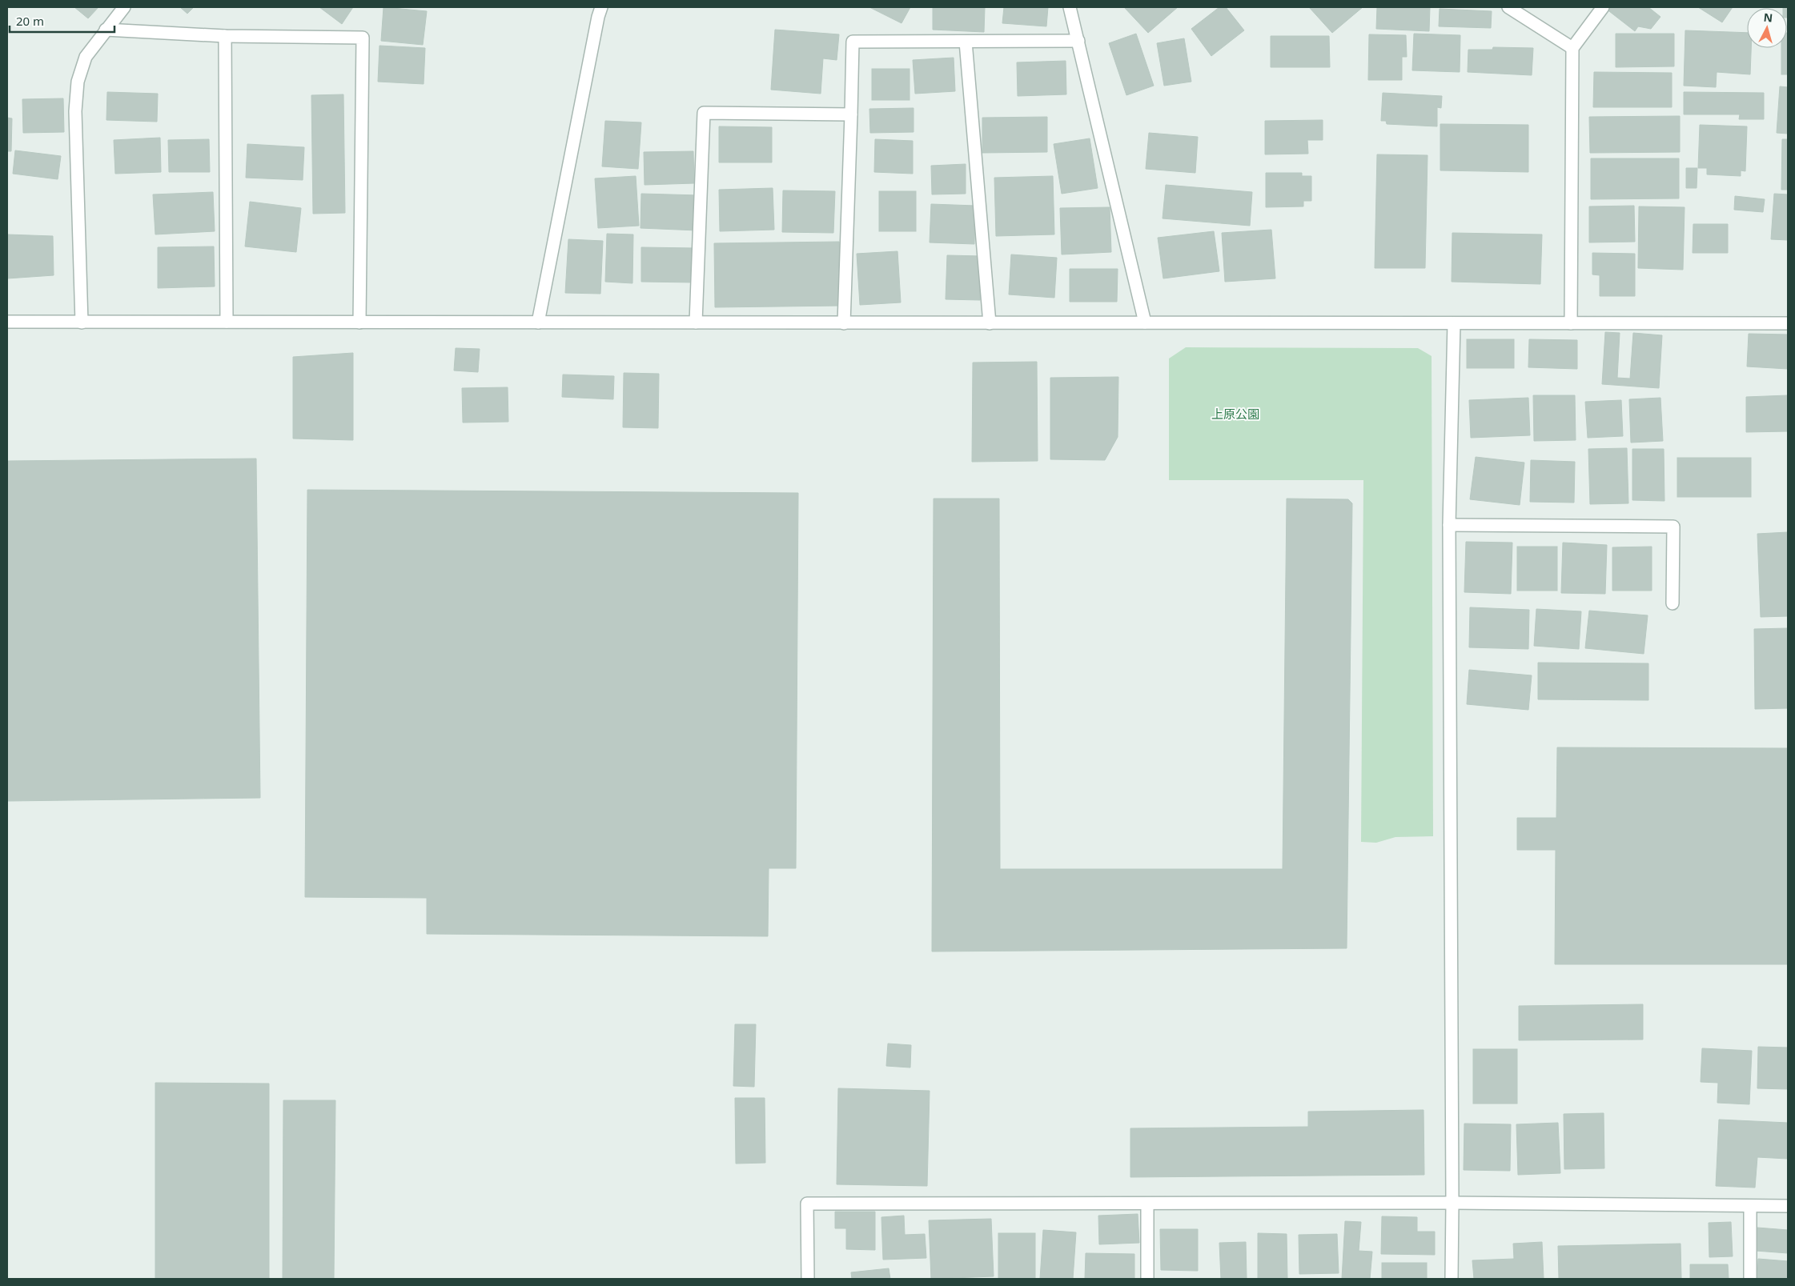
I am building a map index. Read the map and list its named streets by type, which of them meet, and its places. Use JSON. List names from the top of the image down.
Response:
{
  "parks": ["上原公園"],
  "scale_bar": "20 m",
  "north": "top"
}
